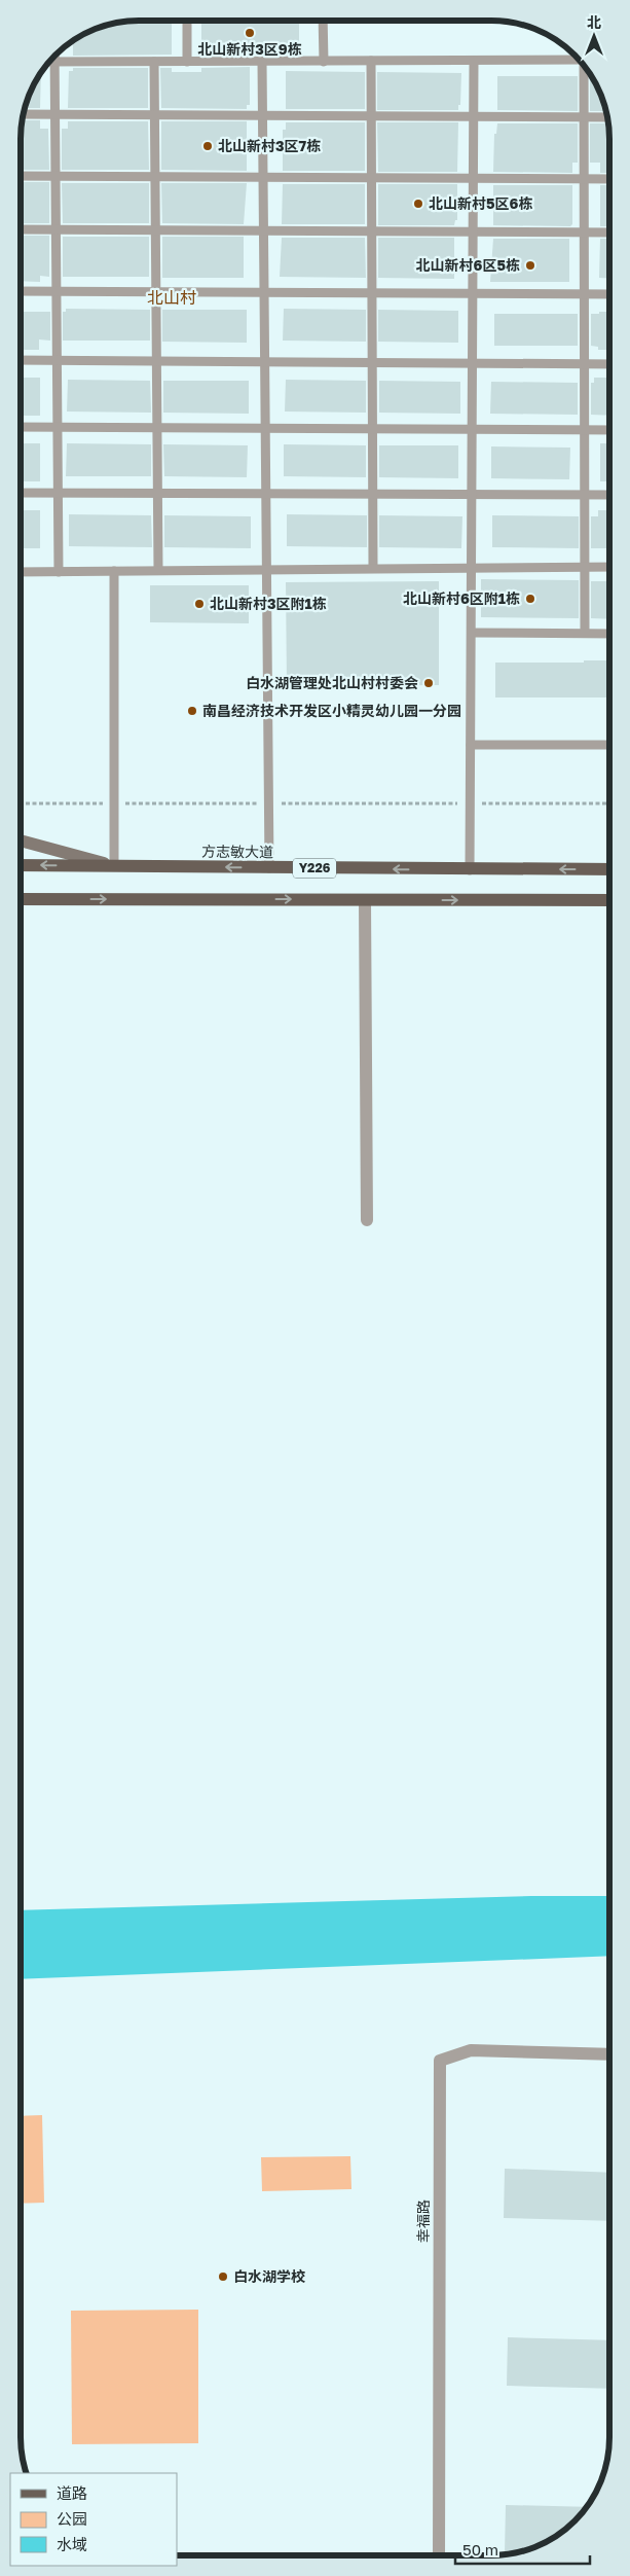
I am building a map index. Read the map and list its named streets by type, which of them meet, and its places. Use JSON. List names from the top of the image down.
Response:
{
  "streets": {
    "main road": ["方志敏大道", "Y226"],
    "street": ["幸福路"]
  },
  "districts": ["北山村"],
  "places": [
    "北山新村3区9栋",
    "北山新村3区7栋",
    "北山新村5区6栋",
    "北山新村6区5栋",
    "北山新村6区附1栋",
    "北山新村3区附1栋",
    "白水湖管理处北山村村委会",
    "南昌经济技术开发区小精灵幼儿园一分园",
    "白水湖学校"
  ],
  "legend": ["道路", "公园", "水域"],
  "scale_bar": "50 m",
  "north": "top"
}
